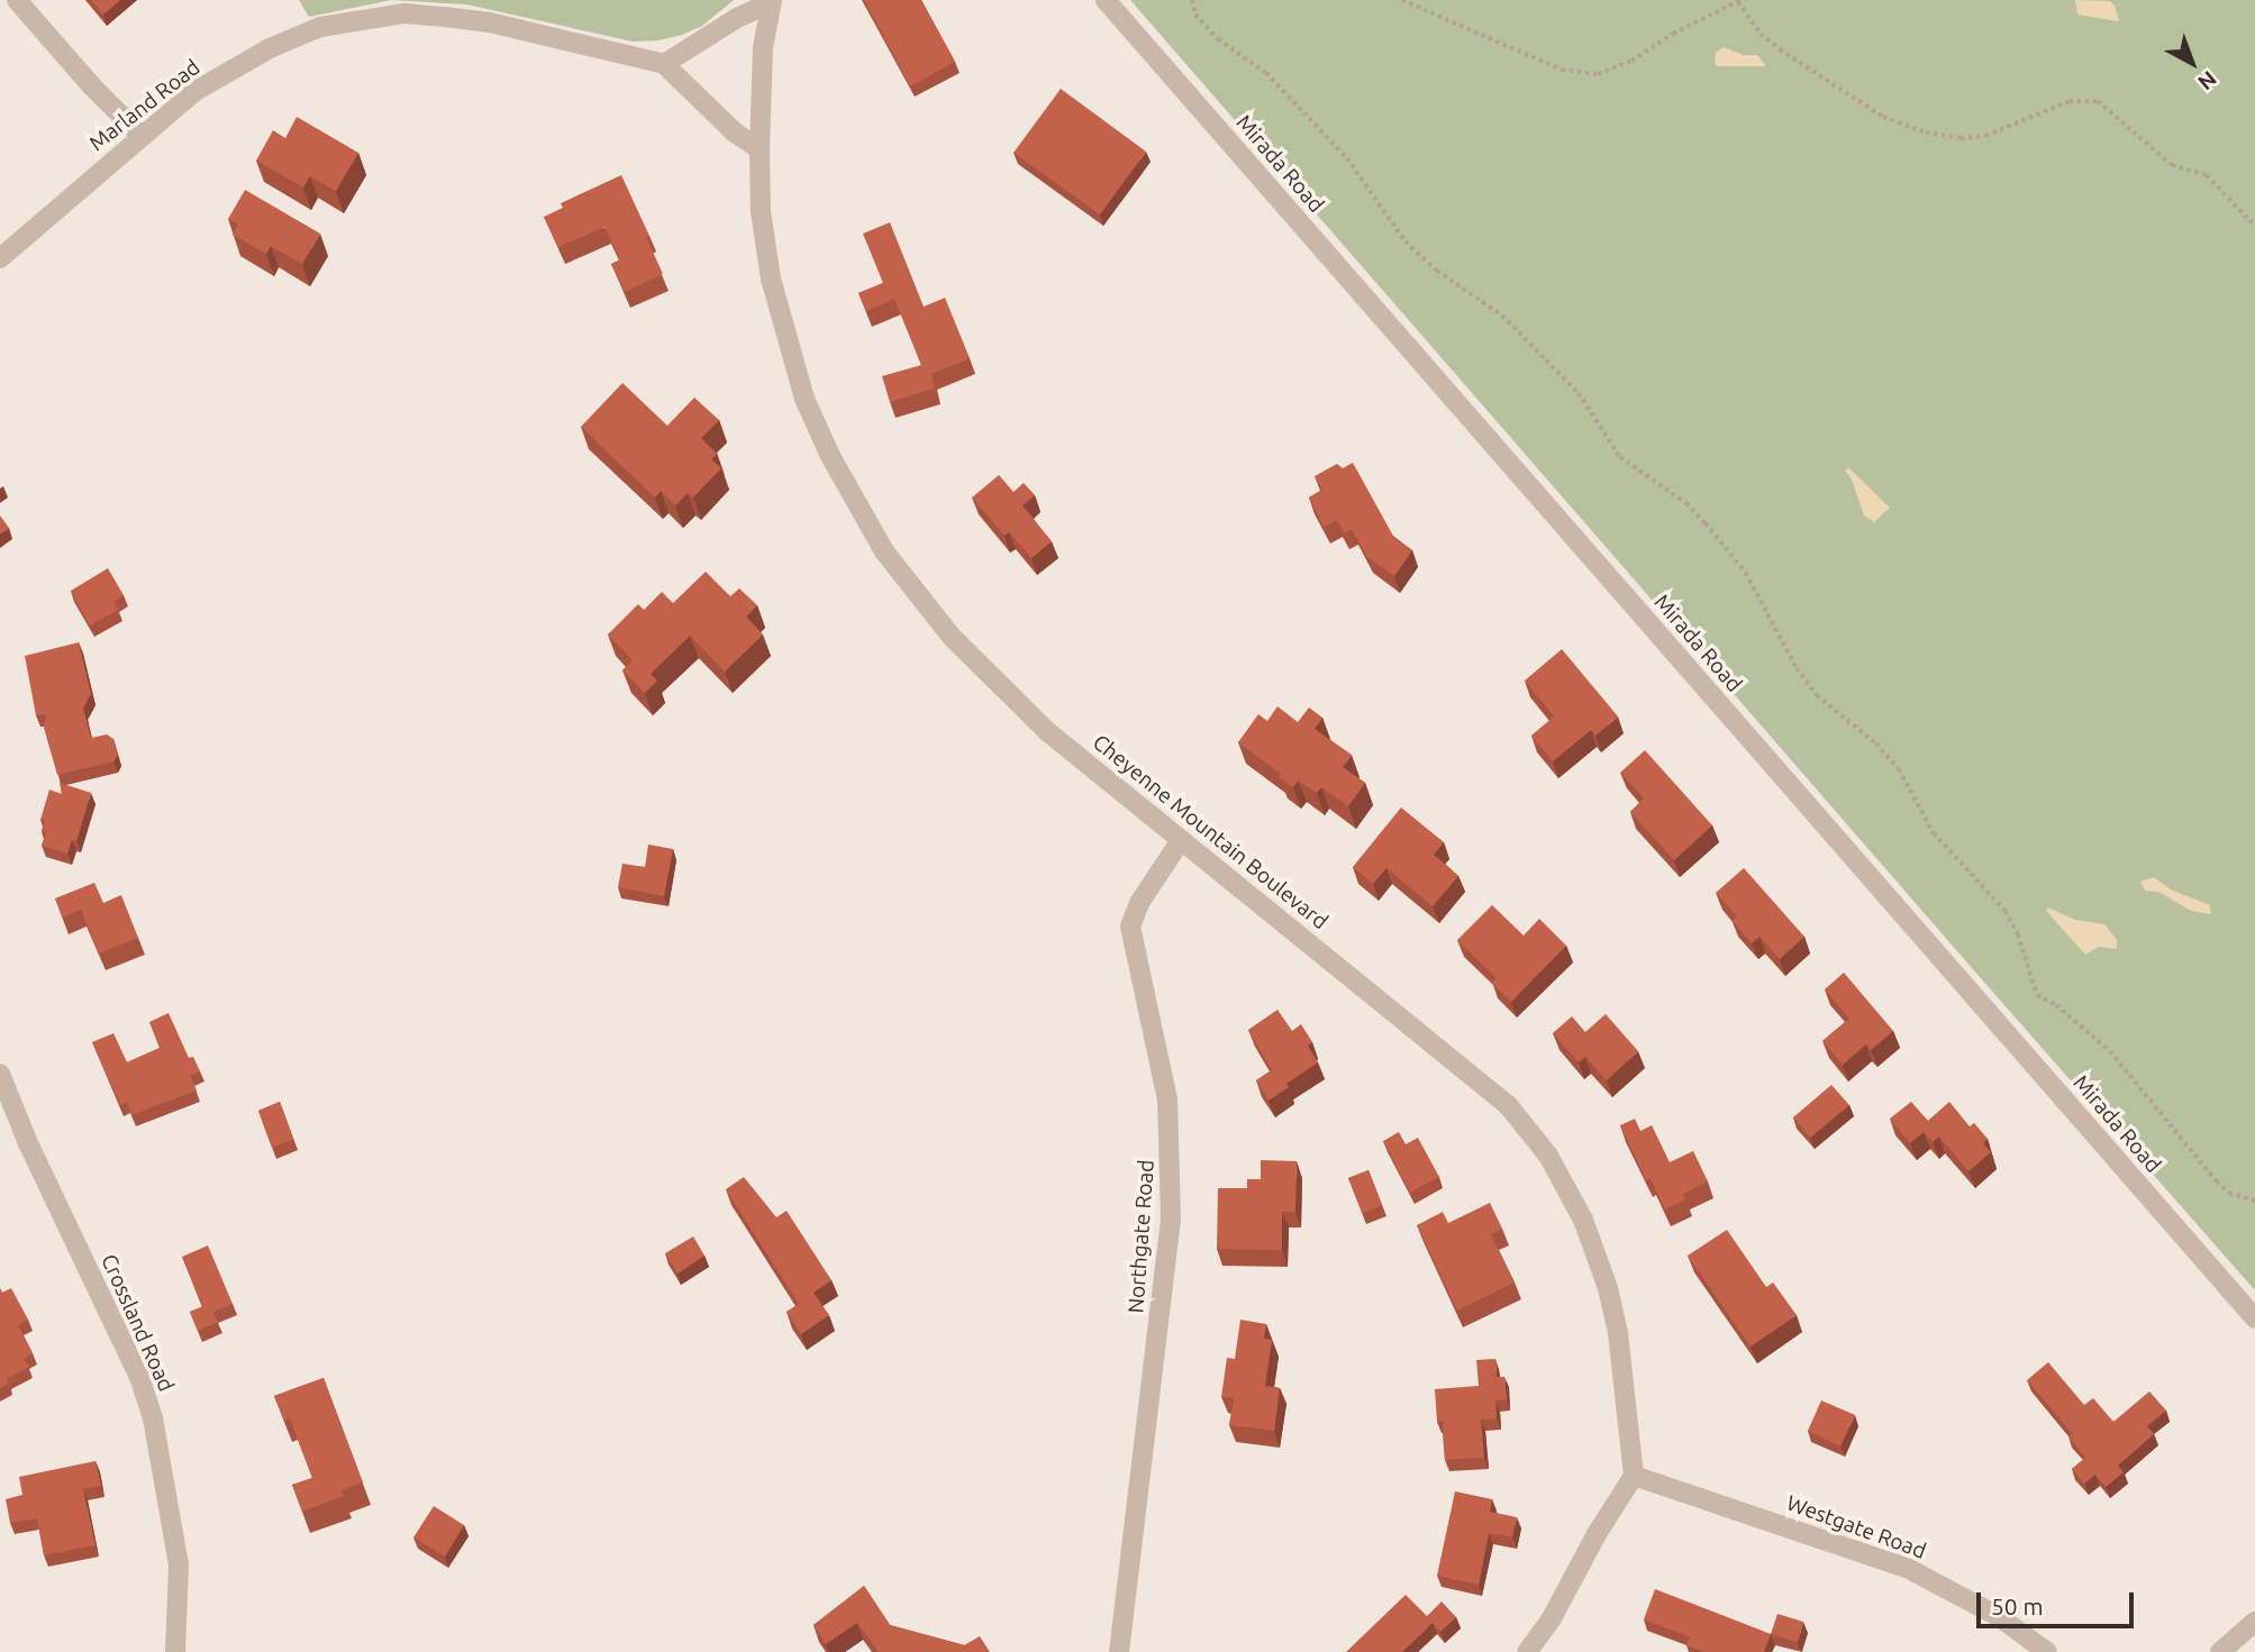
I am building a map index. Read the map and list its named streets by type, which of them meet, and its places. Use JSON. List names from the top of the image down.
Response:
{
  "streets": {
    "street": [
      "Marland Road",
      "Mirada Road",
      "Cheyenne Mountain Boulevard",
      "Northgate Road",
      "Crossland Road",
      "Westgate Road"
    ]
  },
  "crossings": [
    ["Cheyenne Mountain Boulevard", "Northgate Road"],
    ["Cheyenne Mountain Boulevard", "Westgate Road"]
  ],
  "scale_bar": "50 m",
  "north": "bottom right"
}
